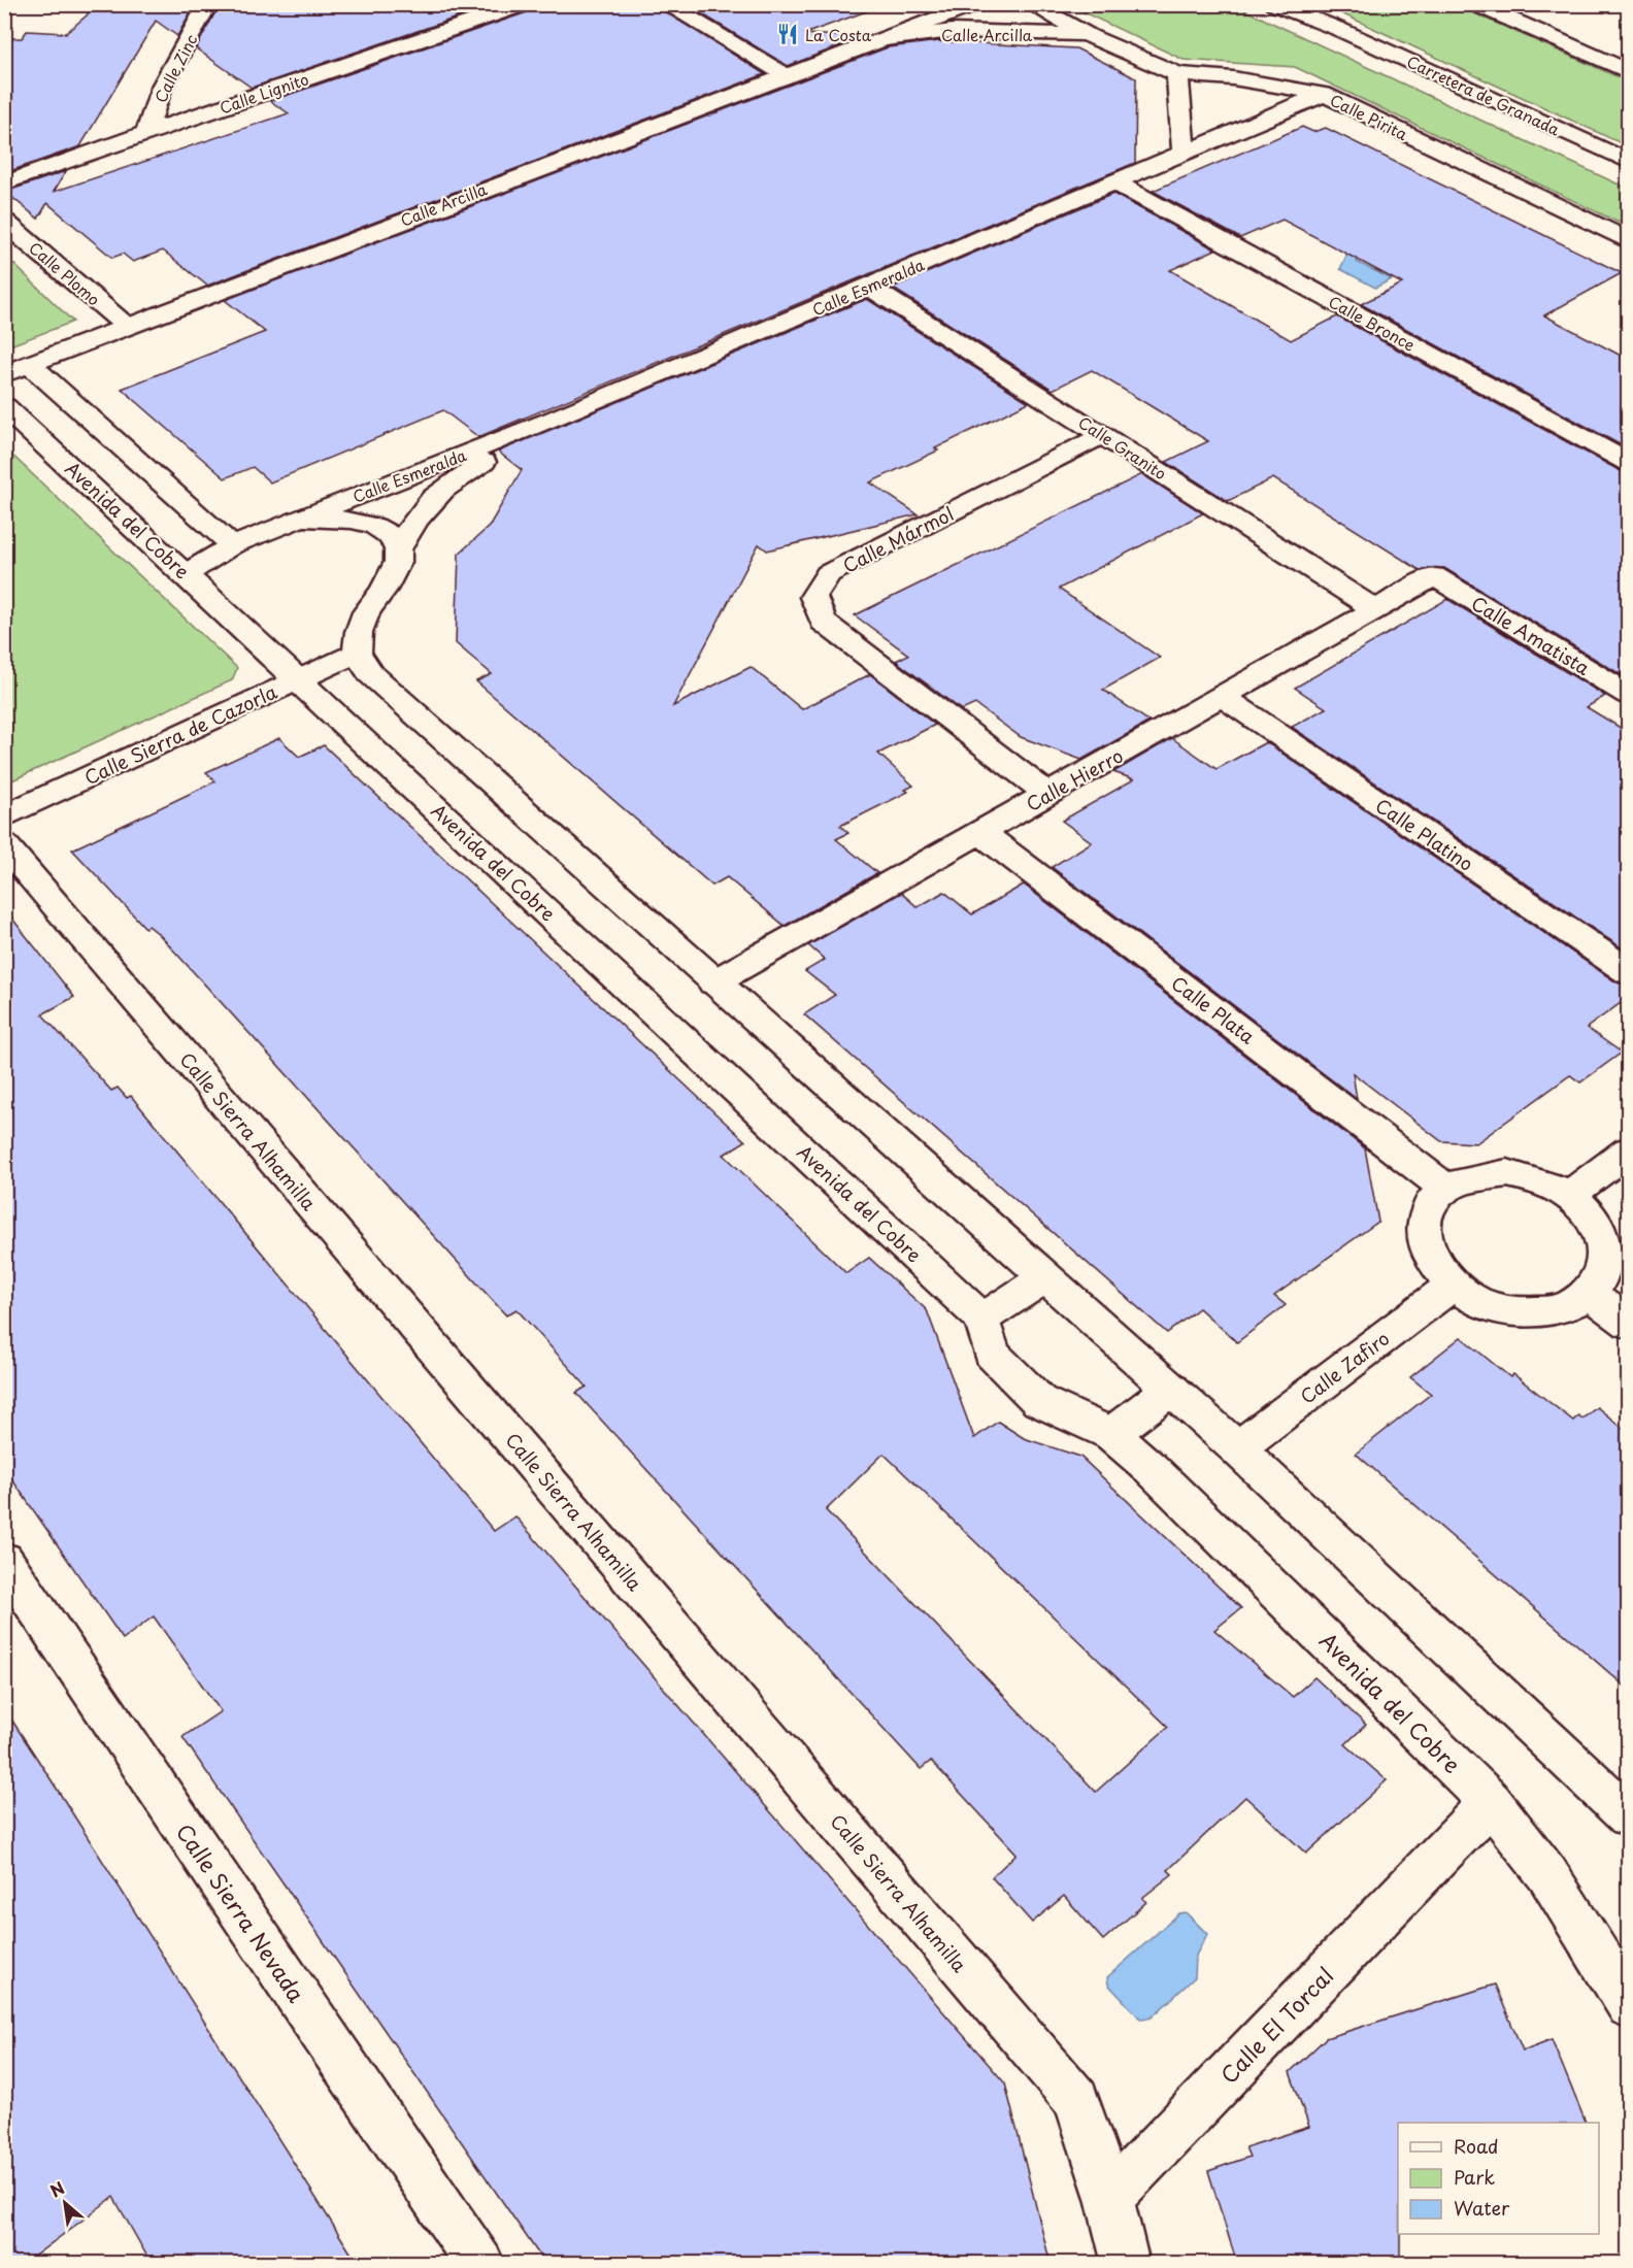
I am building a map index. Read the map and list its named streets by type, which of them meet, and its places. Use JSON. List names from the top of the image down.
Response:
{
  "streets": {
    "main road": [
      "Calle Arcilla",
      "Calle Zinc",
      "Calle Lignito",
      "Carretera de Granada",
      "Calle Pirita",
      "Calle Plomo",
      "Calle Esmeralda",
      "Calle Bronce",
      "Calle Granito",
      "Avenida del Cobre",
      "Calle Mármol",
      "Calle Amatista",
      "Calle Sierra de Cazorla",
      "Calle Hierro",
      "Calle Platino",
      "Calle Plata",
      "Calle Sierra Alhamilla",
      "Calle Zafiro",
      "Calle Sierra Nevada",
      "Calle El Torcal"
    ]
  },
  "crossings": [
    ["Calle Arcilla", "Calle Pirita"],
    ["Calle Arcilla", "Calle Plomo"],
    ["Calle Zinc", "Calle Lignito"],
    ["Calle Pirita", "Calle Esmeralda"],
    ["Calle Esmeralda", "Calle Bronce"],
    ["Calle Esmeralda", "Calle Granito"],
    ["Calle Esmeralda", "Avenida del Cobre"],
    ["Calle Esmeralda", "Calle Sierra de Cazorla"],
    ["Calle Granito", "Calle Mármol"],
    ["Calle Granito", "Calle Hierro"],
    ["Avenida del Cobre", "Calle Sierra de Cazorla"],
    ["Avenida del Cobre", "Calle El Torcal"],
    ["Calle Mármol", "Calle Hierro"],
    ["Calle Amatista", "Calle Hierro"],
    ["Calle Hierro", "Calle Platino"],
    ["Calle Hierro", "Calle Plata"],
    ["Calle Plata", "Calle Zafiro"],
    ["Calle Sierra Alhamilla", "Calle El Torcal"]
  ],
  "places": {
    "restaurant": ["La Costa"]
  },
  "legend": ["Road", "Park", "Water"],
  "north": "top left"
}
